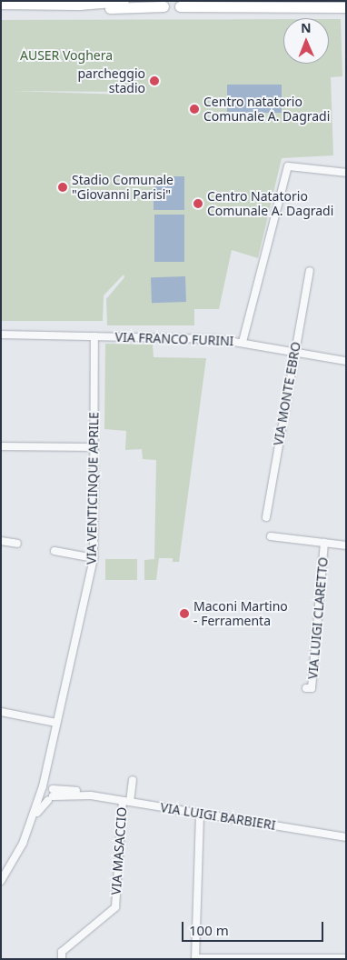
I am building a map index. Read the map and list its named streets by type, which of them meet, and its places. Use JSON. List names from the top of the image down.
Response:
{
  "streets": {
    "street": [
      "VIA FRANCO FURINI",
      "VIA MONTE EBRO",
      "VIA VENTICINQUE APRILE",
      "VIA LUIGI CLARETTO",
      "VIA LUIGI BARBIERI",
      "VIA MASACCIO"
    ]
  },
  "crossings": [
    ["VIA FRANCO FURINI", "VIA MONTE EBRO"],
    ["VIA FRANCO FURINI", "VIA VENTICINQUE APRILE"],
    ["VIA VENTICINQUE APRILE", "VIA LUIGI BARBIERI"],
    ["VIA LUIGI BARBIERI", "VIA MASACCIO"]
  ],
  "parks": ["AUSER Voghera"],
  "places": [
    "parcheggio stadio",
    "Centro natatorio Comunale A. Dagradi",
    "Stadio Comunale \"Giovanni Parisi\"",
    "Centro Natatorio Comunale A. Dagradi",
    "Maconi Martino - Ferramenta"
  ],
  "scale_bar": "100 m",
  "north": "top"
}
